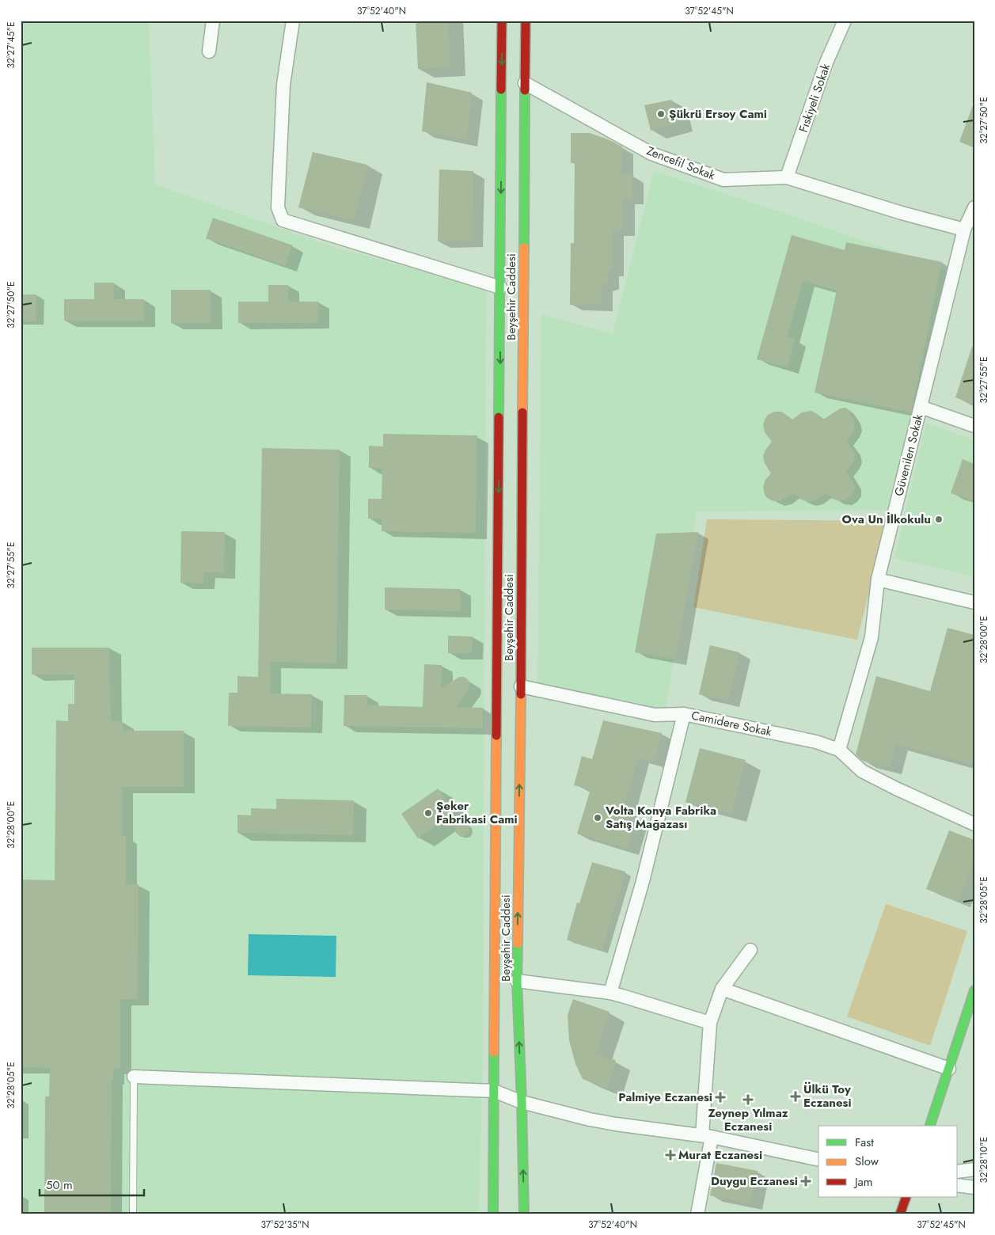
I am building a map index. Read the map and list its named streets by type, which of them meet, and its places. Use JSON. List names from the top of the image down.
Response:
{
  "streets": {
    "main road": ["Beyşehir Caddesi"],
    "street": [
      "Fıskiyeli Sokak",
      "Zencefil Sokak",
      "Güvenilen Sokak",
      "Camidere Sokak"
    ]
  },
  "crossings": [
    ["Fıskiyeli Sokak", "Zencefil Sokak"],
    ["Zencefil Sokak", "Beyşehir Caddesi"],
    ["Zencefil Sokak", "Güvenilen Sokak"],
    ["Güvenilen Sokak", "Camidere Sokak"]
  ],
  "places": {
    "other": [
      "Şükrü Ersoy Cami",
      "Ova Un İlkokulu",
      "Şeker Fabrikasi Cami",
      "Volta Konya Fabrika Satış Mağazası"
    ],
    "health": [
      "Ülkü Toy Eczanesi",
      "Palmiye Eczanesi",
      "Zeynep Yılmaz Eczanesi",
      "Murat Eczanesi",
      "Duygu Eczanesi"
    ]
  },
  "legend": ["Fast", "Slow", "Jam"],
  "scale_bar": "50 m",
  "coordinates": [
    "37°52'40\"N",
    "37°52'45\"N",
    "32°27'45\"E",
    "32°27'50\"E",
    "32°27'55\"E",
    "32°28'00\"E",
    "32°28'05\"E",
    "32°28'10\"E",
    "37°52'35\"N"
  ]
}
